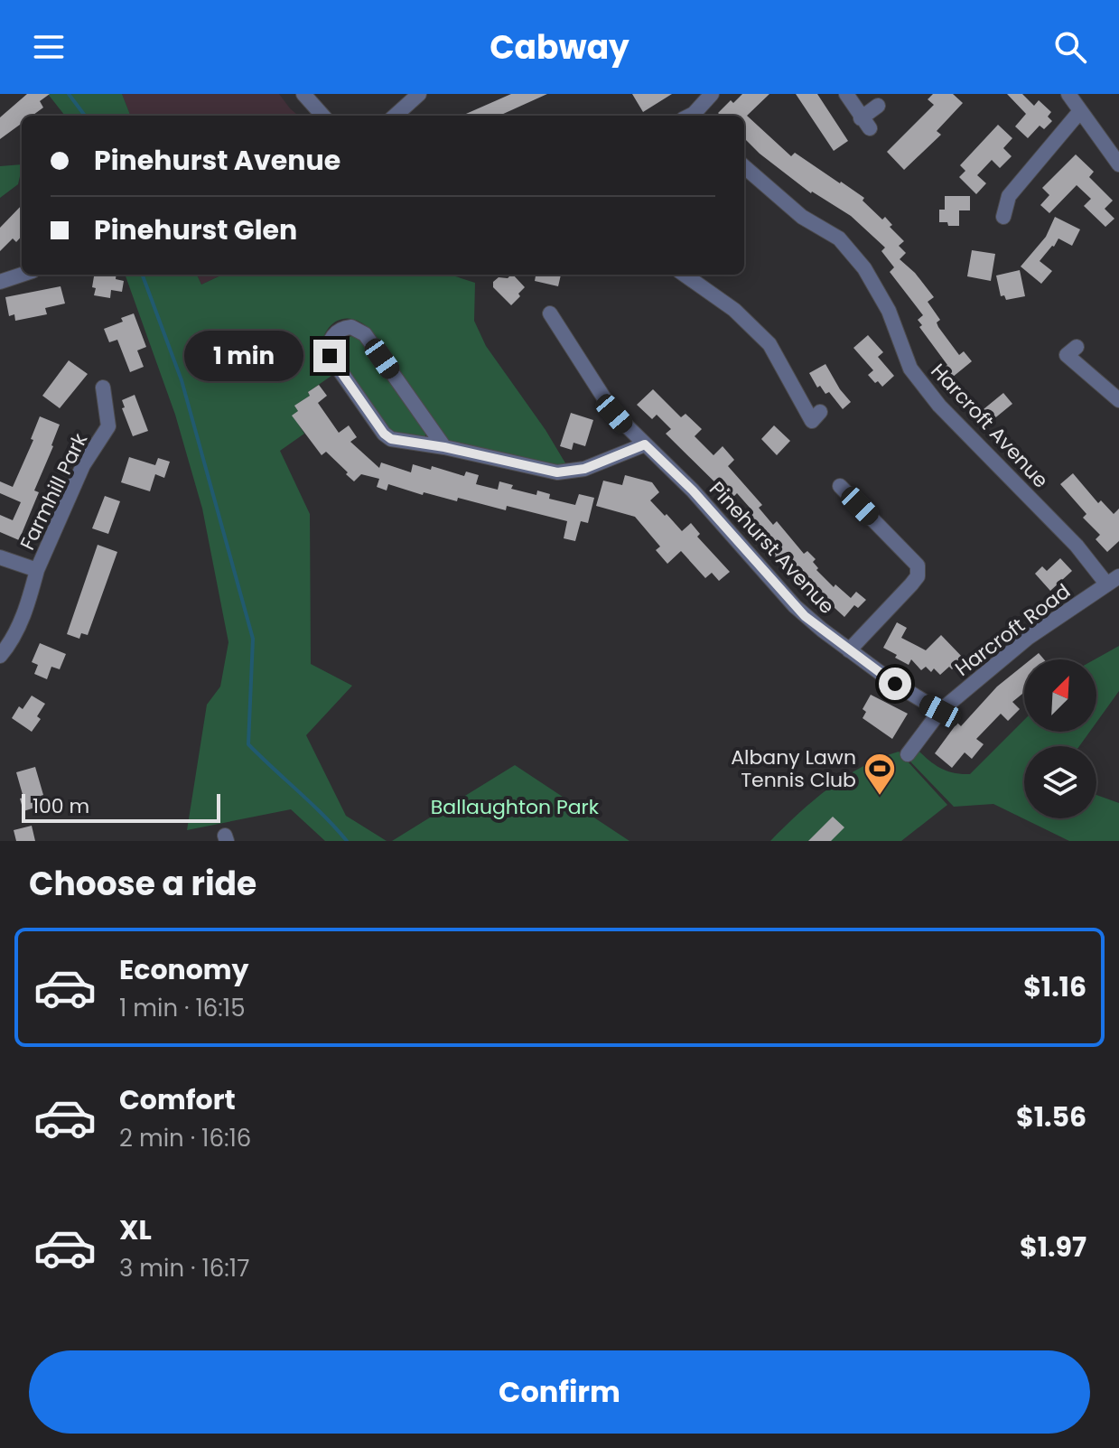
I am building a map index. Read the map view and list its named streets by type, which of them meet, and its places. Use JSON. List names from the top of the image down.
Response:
{
  "streets": {
    "street": [
      "Harcroft Avenue",
      "Farmhill Park",
      "Pinehurst Avenue",
      "Harcroft Road"
    ]
  },
  "crossings": [
    ["Harcroft Avenue", "Harcroft Road"],
    ["Pinehurst Avenue", "Harcroft Road"]
  ],
  "parks": ["Ballaughton Park"],
  "places": {
    "sports": ["Albany Lawn Tennis Club"]
  },
  "scale_bar": "100 m",
  "north": "top right",
  "page": {
    "header": "Cabway",
    "banner": ["Pinehurst Avenue", "Pinehurst Glen"],
    "bubble": "1 min",
    "scale": "100 m",
    "heading": "Choose a ride",
    "list": [
      {
        "name": "Economy",
        "note": "1 min · 16:15",
        "value": "$1.16"
      },
      {
        "name": "Comfort",
        "note": "2 min · 16:16",
        "value": "$1.56"
      },
      {
        "name": "XL",
        "note": "3 min · 16:17",
        "value": "$1.97"
      }
    ],
    "buttons": "Confirm"
  }
}
